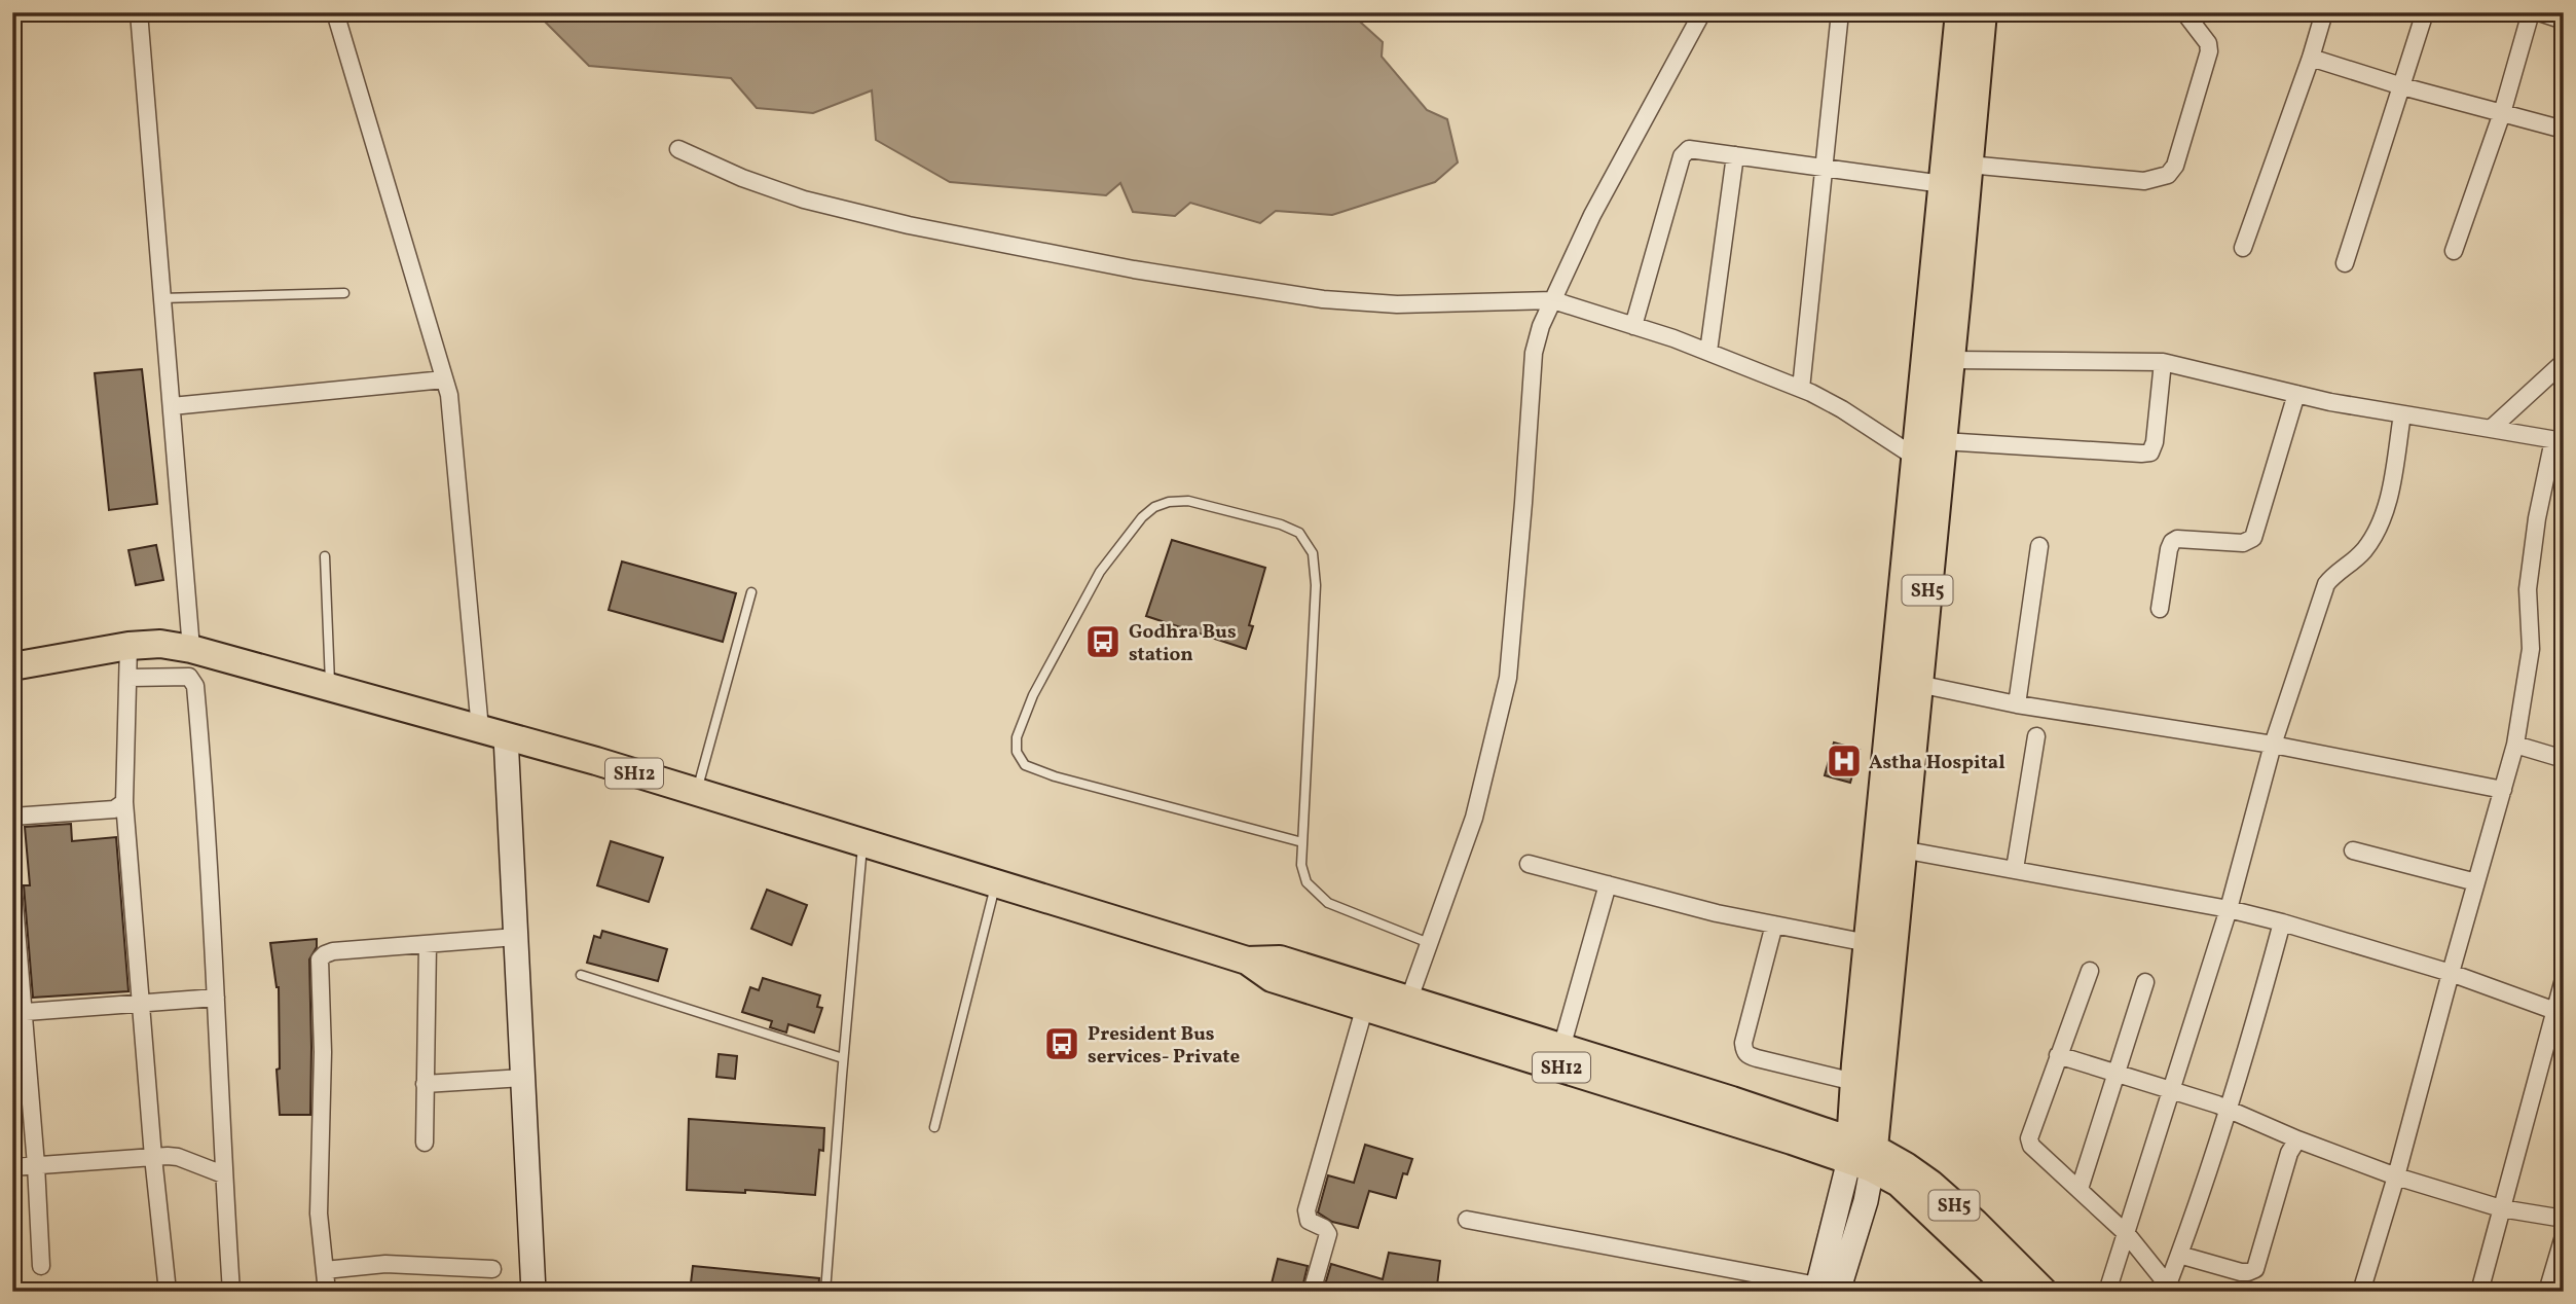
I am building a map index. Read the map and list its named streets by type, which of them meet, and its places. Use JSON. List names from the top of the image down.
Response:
{
  "streets": {
    "main road": ["SH5", "SH12"]
  },
  "crossings": [
    ["SH5", "SH12"]
  ],
  "places": {
    "bus stop": ["Godhra Bus station", "President Bus services- Private"],
    "hospital": ["Astha Hospital"]
  }
}
